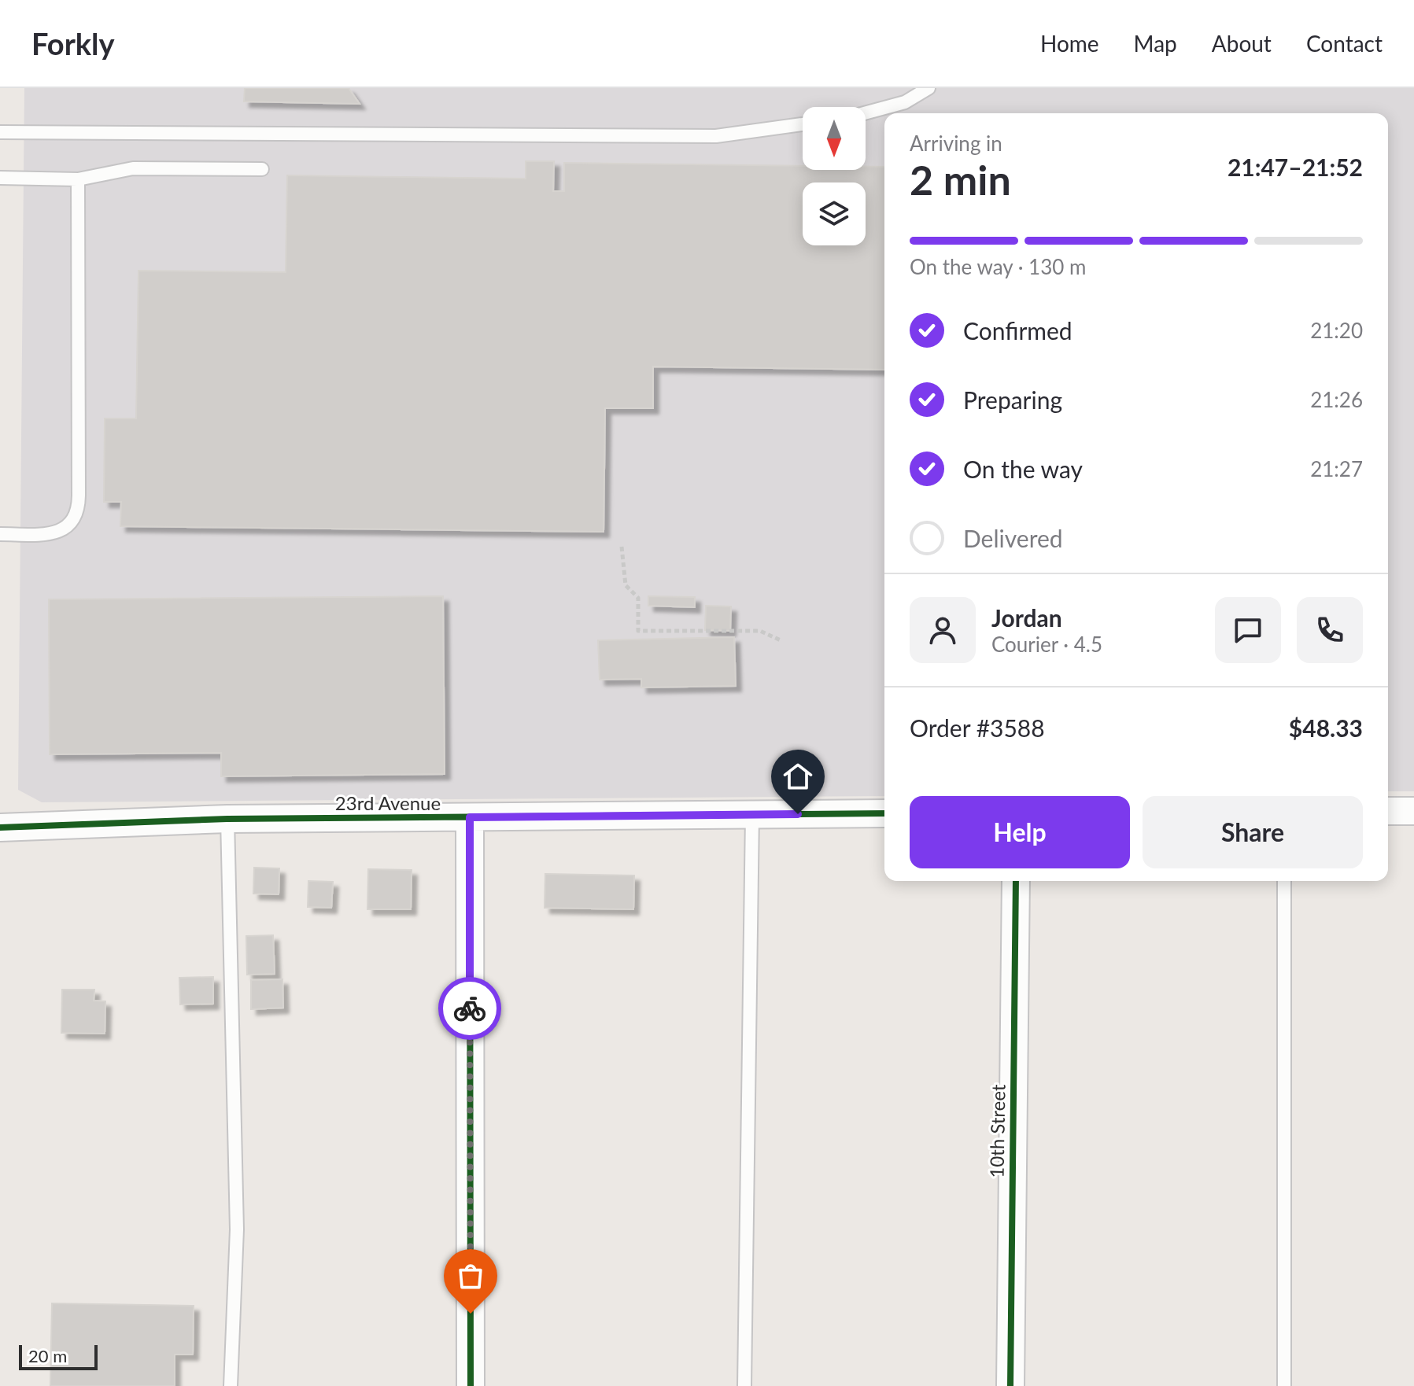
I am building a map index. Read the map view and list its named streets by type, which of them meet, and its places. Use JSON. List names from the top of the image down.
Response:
{
  "streets": {
    "street": ["23rd Avenue", "10th Street"]
  },
  "scale_bar": "20 m",
  "north": "bottom",
  "page": {
    "header": "Forkly",
    "nav": [
      "Home",
      "Map",
      "About",
      "Contact"
    ],
    "heading": ["2 min", "Arriving in", "21:47–21:52"],
    "panel": [
      "Jordan",
      "Courier · 4.5",
      "Order #3588",
      "$48.33"
    ],
    "bar": "On the way · 130 m",
    "list": [
      ["Confirmed", "21:20"],
      ["Preparing", "21:26"],
      ["On the way", "21:27"],
      "Delivered"
    ],
    "buttons": ["Help", "Share"],
    "scale": "20 m"
  }
}
